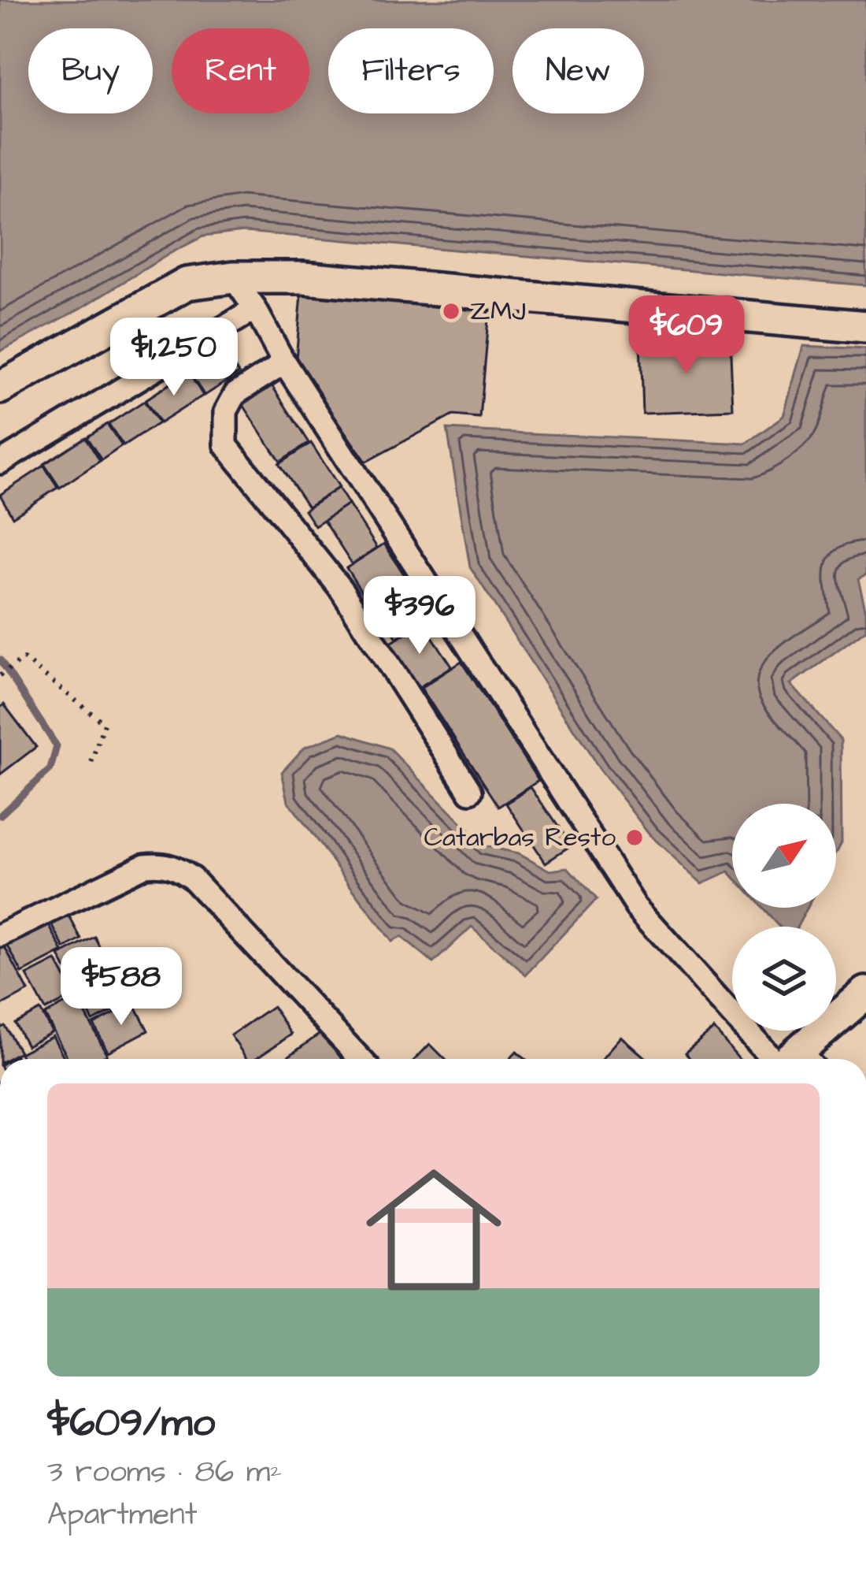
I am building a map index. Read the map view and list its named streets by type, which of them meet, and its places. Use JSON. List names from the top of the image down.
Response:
{
  "places": ["ZMJ", "Catarbas Resto"],
  "north": "top right",
  "page": {
    "chip": [
      "Buy",
      "Rent",
      "Filters",
      "New"
    ],
    "price": [
      "$609",
      "$1,250",
      "$396",
      "$588"
    ],
    "list": [
      {
        "name": "$609/mo",
        "note": "3 rooms · 86 m² · Apartment"
      }
    ]
  }
}
